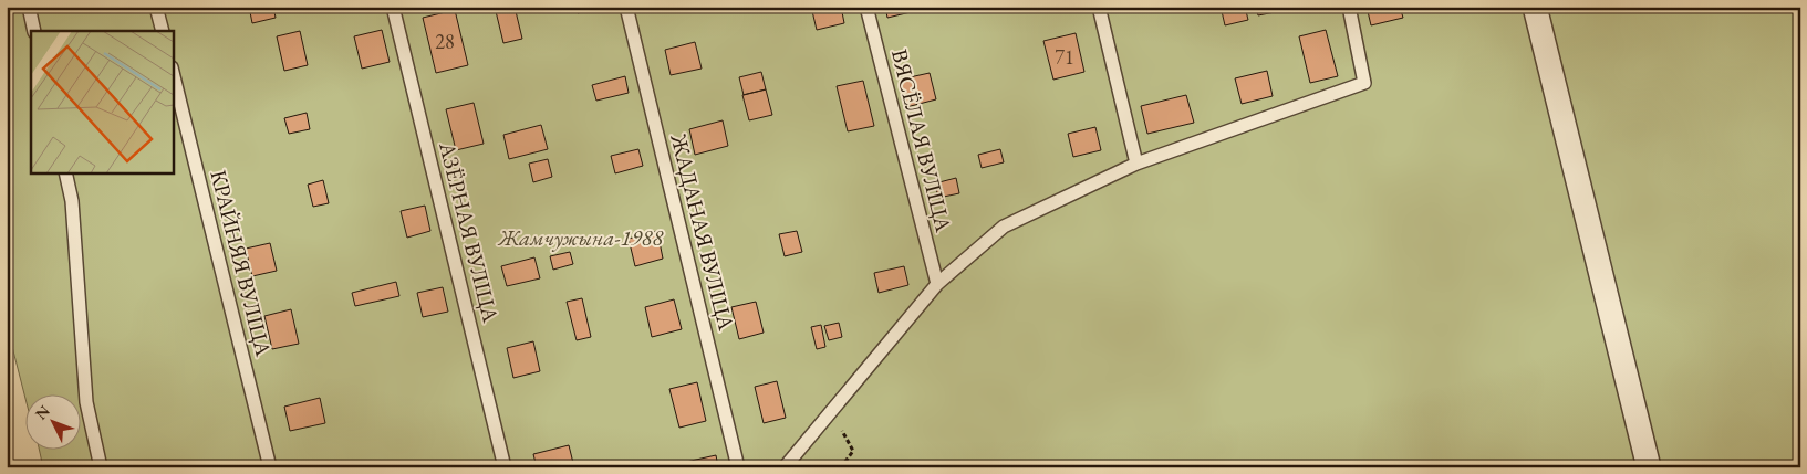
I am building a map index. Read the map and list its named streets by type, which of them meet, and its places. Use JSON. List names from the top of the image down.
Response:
{
  "streets": {
    "lane": [
      "ВЯСЁЛАЯ ВУЛІЦА",
      "АЗЁРНАЯ ВУЛІЦА",
      "ЖАДАНАЯ ВУЛІЦА",
      "КРАЙНЯЯ ВУЛІЦА"
    ]
  },
  "parks": ["Жамчужына-1988"],
  "house_numbers": ["28", "71"],
  "north": "top left"
}
